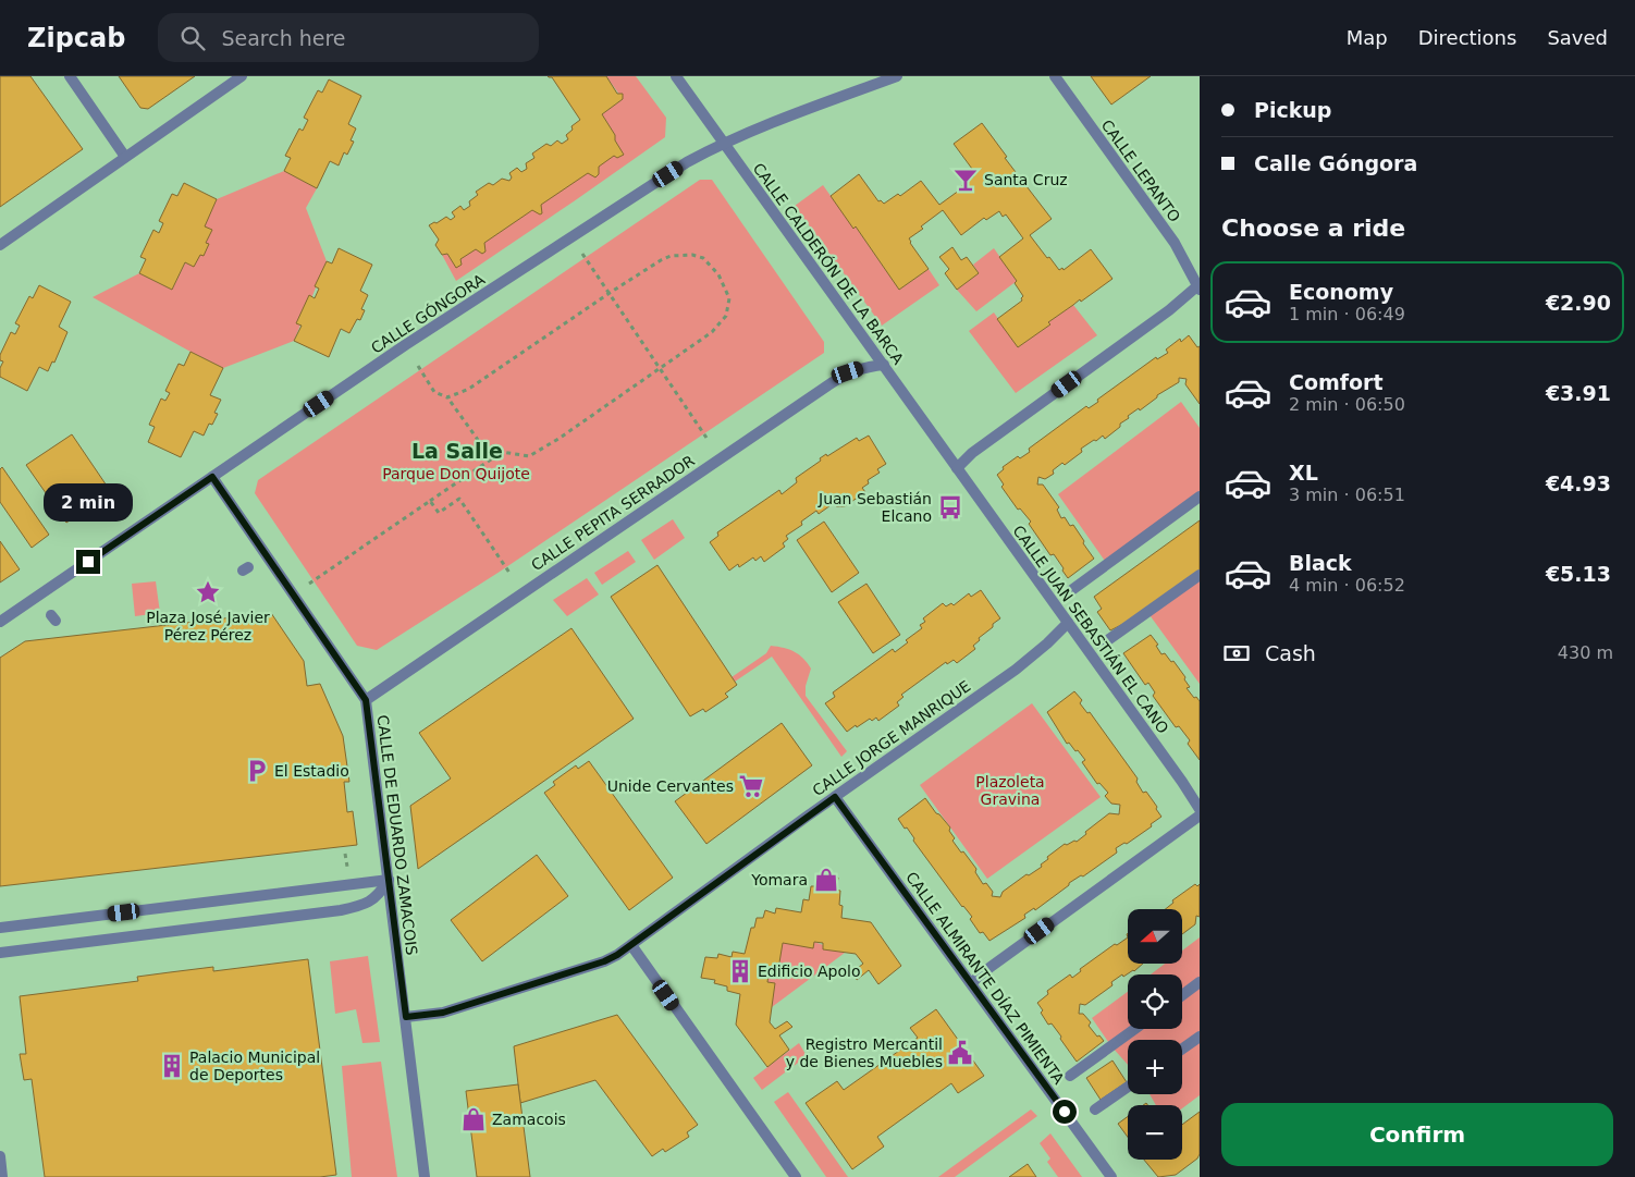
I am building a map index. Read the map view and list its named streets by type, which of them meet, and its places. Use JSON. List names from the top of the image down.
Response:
{
  "streets": {
    "street": [
      "CALLE LEPANTO",
      "CALLE CALDERÓN DE LA BARCA",
      "CALLE GÓNGORA",
      "CALLE PEPITA SERRADOR",
      "CALLE JUAN SEBASTIÁN EL CANO",
      "CALLE JORGE MANRIQUE",
      "CALLE DE EDUARDO ZAMACOIS",
      "CALLE ALMIRANTE DÍAZ PIMIENTA"
    ]
  },
  "crossings": [
    ["CALLE CALDERÓN DE LA BARCA", "CALLE GÓNGORA"],
    ["CALLE CALDERÓN DE LA BARCA", "CALLE PEPITA SERRADOR"],
    ["CALLE CALDERÓN DE LA BARCA", "CALLE JUAN SEBASTIÁN EL CANO"],
    ["CALLE GÓNGORA", "CALLE DE EDUARDO ZAMACOIS"],
    ["CALLE PEPITA SERRADOR", "CALLE DE EDUARDO ZAMACOIS"],
    ["CALLE JUAN SEBASTIÁN EL CANO", "CALLE JORGE MANRIQUE"],
    ["CALLE JORGE MANRIQUE", "CALLE DE EDUARDO ZAMACOIS"],
    ["CALLE JORGE MANRIQUE", "CALLE ALMIRANTE DÍAZ PIMIENTA"]
  ],
  "districts": ["La Salle"],
  "parks": ["Parque Don Quijote", "Plazoleta Gravina"],
  "places": {
    "bar": ["Santa Cruz"],
    "bus stop": ["Juan Sebastián Elcano"],
    "place": ["Plaza José Javier Pérez Pérez"],
    "parking": ["El Estadio"],
    "supermarket": ["Unide Cervantes"],
    "shop": ["Yomara", "Zamacois"],
    "building": ["Edificio Apolo", "Palacio Municipal de Deportes"],
    "public building": ["Registro Mercantil y de Bienes Muebles"]
  },
  "north": "left",
  "page": {
    "header": "Zipcab",
    "search": "Search here",
    "nav": ["Map", "Directions", "Saved"],
    "banner": ["Pickup", "Calle Góngora"],
    "heading": "Choose a ride",
    "list": [
      {
        "name": "Economy",
        "note": "1 min · 06:49",
        "value": "€2.90"
      },
      {
        "name": "Comfort",
        "note": "2 min · 06:50",
        "value": "€3.91"
      },
      {
        "name": "XL",
        "note": "3 min · 06:51",
        "value": "€4.93"
      },
      {
        "name": "Black",
        "note": "4 min · 06:52",
        "value": "€5.13"
      }
    ],
    "bubble": "2 min",
    "pay": ["Cash", "430 m"],
    "map_buttons": ["+", "−"],
    "buttons": "Confirm"
  }
}
